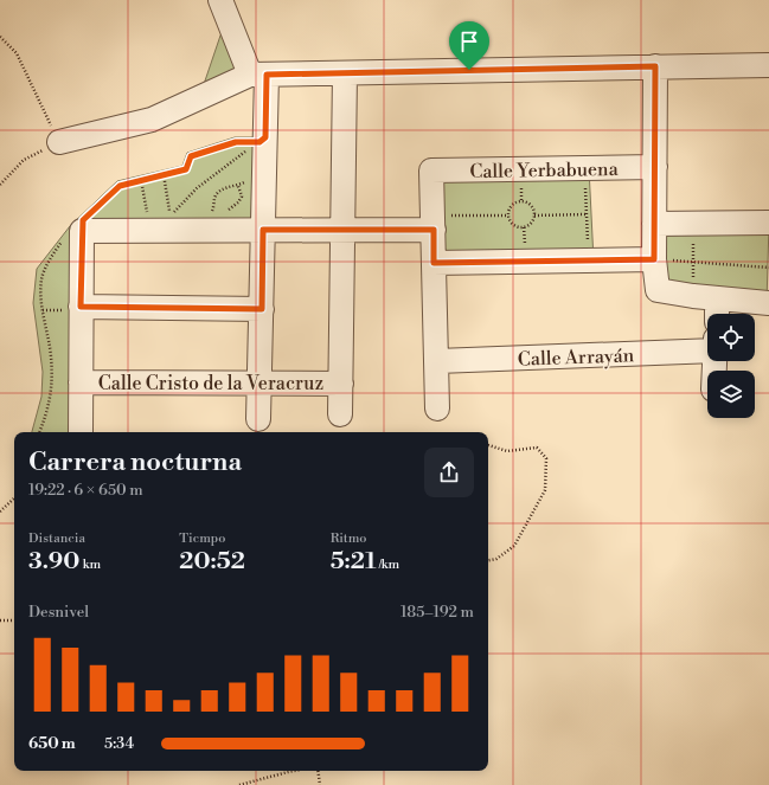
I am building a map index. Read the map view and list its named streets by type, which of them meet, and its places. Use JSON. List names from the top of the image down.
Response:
{
  "streets": {
    "street": ["Calle Yerbabuena", "Calle Arrayán", "Calle Cristo de la Veracruz"]
  },
  "page": {
    "heading": ["Carrera nocturna", "19:22 · 6 × 650 m"],
    "stats": [
      ["Distancia", "3.90 km"],
      ["Tiempo", "20:52"],
      ["Ritmo", "5:21 /km"]
    ],
    "chart": ["Desnivel", "185–192 m"],
    "list": [
      {
        "name": "650 m",
        "note": "5:34"
      }
    ]
  }
}
